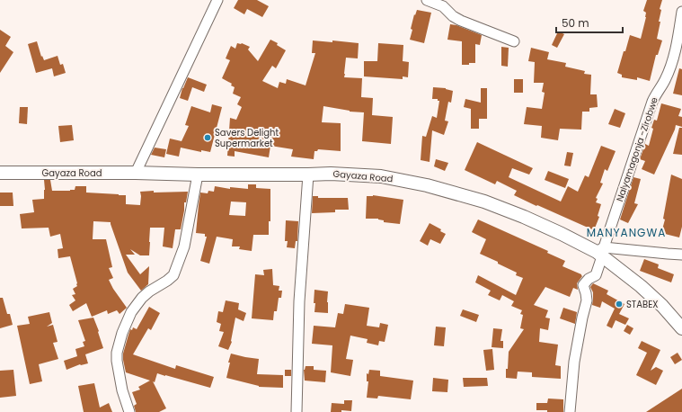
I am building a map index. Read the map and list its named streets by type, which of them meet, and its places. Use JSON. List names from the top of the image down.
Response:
{
  "streets": {
    "main road": ["Gayaza Road"],
    "street": ["Nalyamagonja -Zirobwe"]
  },
  "crossings": [
    ["Nalyamagonja -Zirobwe", "Gayaza Road"]
  ],
  "districts": ["MANYANGWA"],
  "places": ["Savers Delight Supermarket", "STABEX"],
  "scale_bar": "50 m"
}
